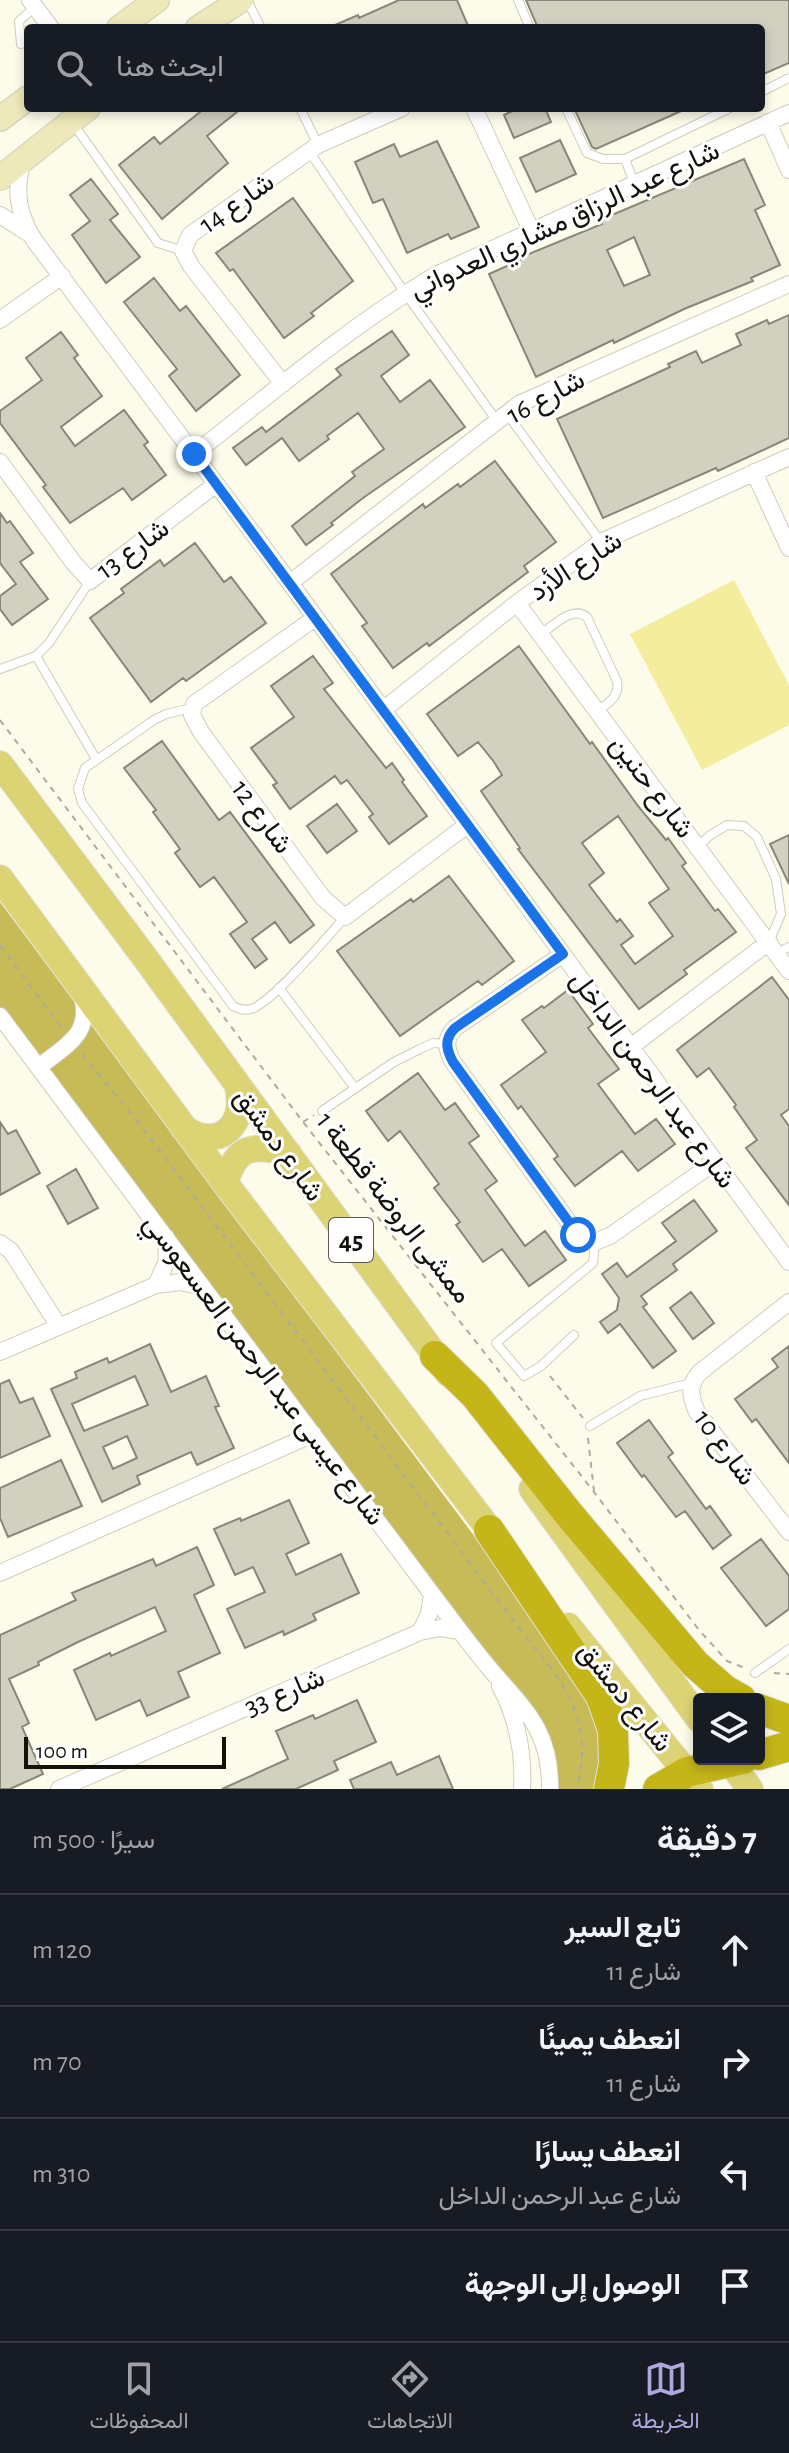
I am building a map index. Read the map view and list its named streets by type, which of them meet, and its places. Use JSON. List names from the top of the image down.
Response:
{
  "streets": {
    "main road": ["شارع دمشق", "45"],
    "street": [
      "شارع 14",
      "شارع عبد الرزاق مشاري العدواني",
      "شارع 16",
      "شارع 13",
      "شارع الأزد",
      "شارع حنين",
      "شارع 12",
      "شارع عبد الرحمن الداخل",
      "شارع عيسى عبد الرحمن العسعوسي",
      "شارع 10",
      "شارع 33"
    ],
    "path": ["ممشى الروضة قطعة 1"]
  },
  "crossings": [
    ["شارع 14", "شارع عبد الرزاق مشاري العدواني"],
    ["شارع عبد الرزاق مشاري العدواني", "شارع عبد الرحمن الداخل"],
    ["شارع 16", "شارع عبد الرحمن الداخل"],
    ["شارع 13", "شارع عبد الرحمن الداخل"],
    ["شارع الأزد", "شارع حنين"],
    ["شارع الأزد", "شارع عبد الرحمن الداخل"],
    ["شارع عيسى عبد الرحمن العسعوسي", "شارع 33"]
  ],
  "scale_bar": "100 m",
  "page": {
    "search": "ابحث هنا",
    "scale": "100 m",
    "heading": ["7 دقيقة", "سيرًا · 500 m"],
    "list": [
      ["تابع السير", "شارع 11", "120 m"],
      ["انعطف يمينًا", "شارع 11", "70 m"],
      ["انعطف يسارًا", "شارع عبد الرحمن الداخل", "310 m"],
      "الوصول إلى الوجهة"
    ],
    "nav": ["الخريطة", "الاتجاهات", "المحفوظات"]
  }
}
